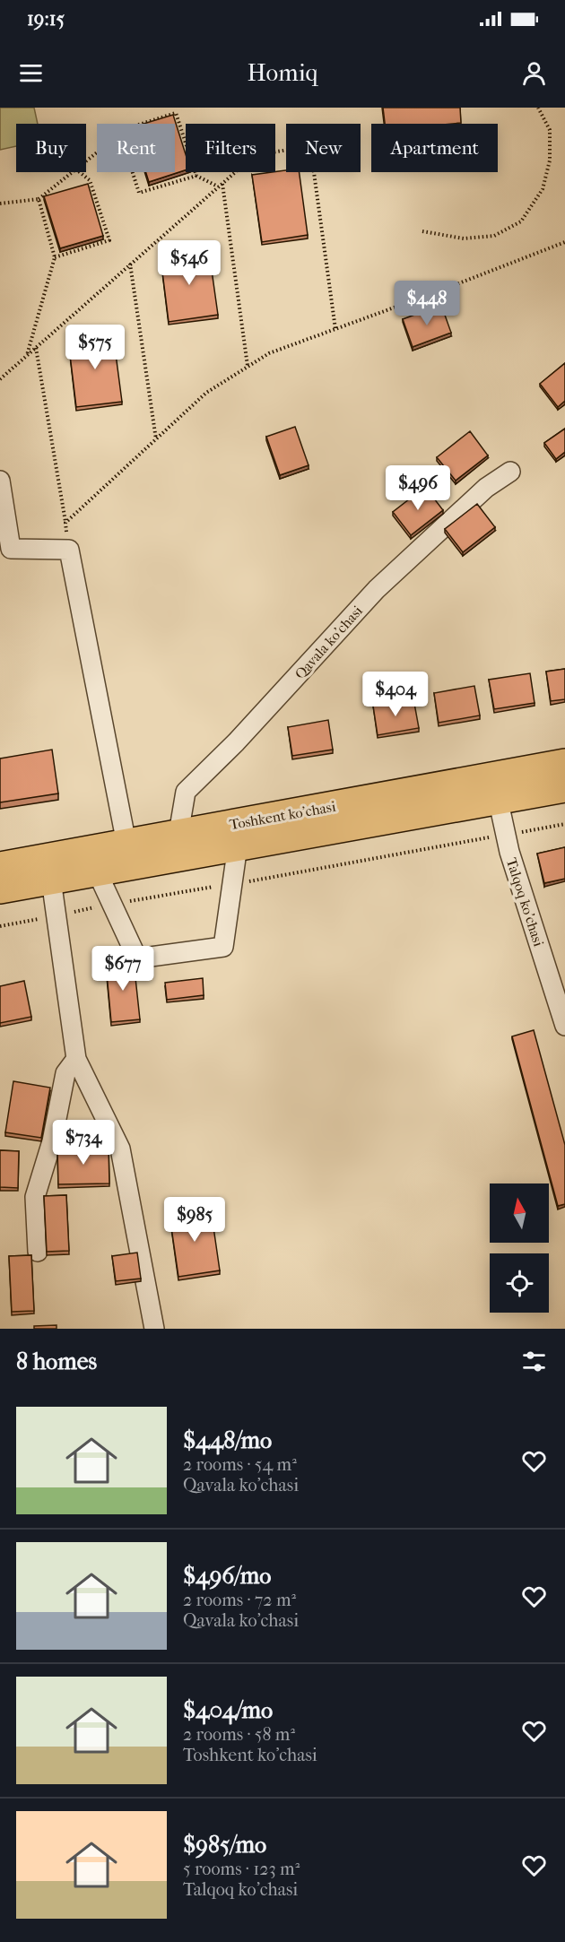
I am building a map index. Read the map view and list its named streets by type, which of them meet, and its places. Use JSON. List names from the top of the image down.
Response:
{
  "streets": {
    "highway": ["Toshkent ko'chasi"],
    "street": ["Qavala ko'chasi", "Talqoq ko'chasi"]
  },
  "crossings": [
    ["Qavala ko'chasi", "Toshkent ko'chasi"],
    ["Toshkent ko'chasi", "Talqoq ko'chasi"]
  ],
  "north": "top",
  "page": {
    "status": "19:15",
    "header": "Homiq",
    "chip": [
      "Buy",
      "Rent",
      "Filters",
      "New",
      "Apartment"
    ],
    "price": [
      "$546",
      "$448",
      "$575",
      "$496",
      "$404",
      "$677",
      "$734",
      "$985"
    ],
    "heading": "8 homes",
    "list": [
      {
        "name": "$448/mo",
        "note": "2 rooms · 54 m² · Qavala ko'chasi"
      },
      {
        "name": "$496/mo",
        "note": "2 rooms · 72 m² · Qavala ko'chasi"
      },
      {
        "name": "$404/mo",
        "note": "2 rooms · 58 m² · Toshkent ko'chasi"
      },
      {
        "name": "$985/mo",
        "note": "5 rooms · 123 m² · Talqoq ko'chasi"
      }
    ]
  }
}
